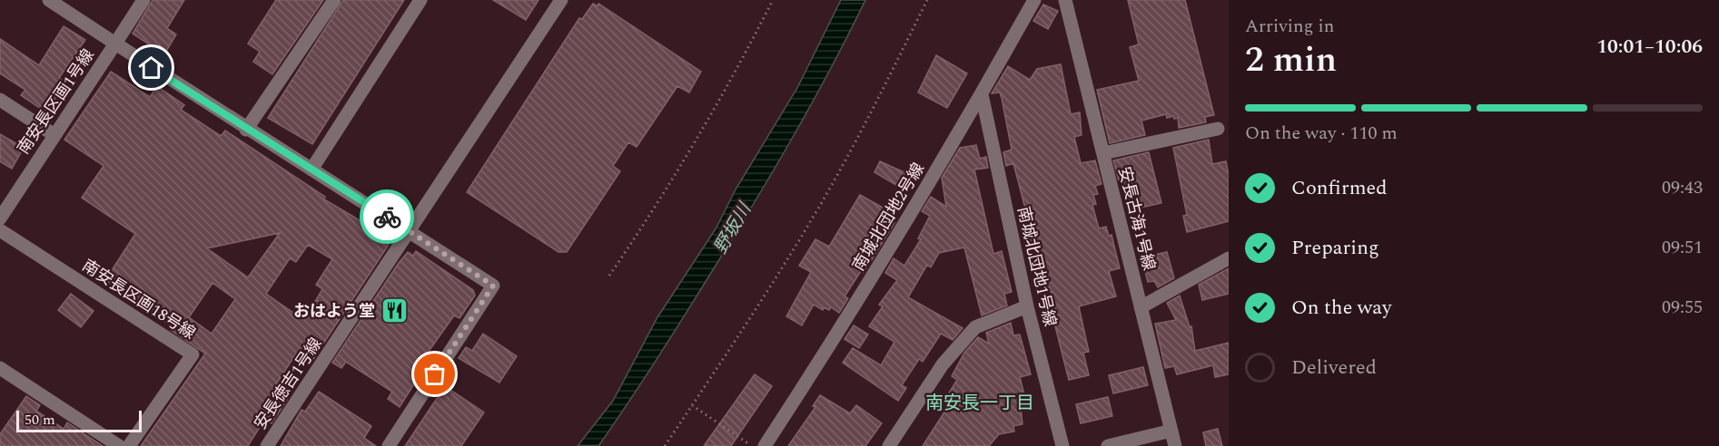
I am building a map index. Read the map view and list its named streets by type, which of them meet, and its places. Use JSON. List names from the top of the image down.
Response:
{
  "streets": {
    "street": [
      "南安長区画1号線",
      "南城北団地2号線",
      "安長古海1号線",
      "南城北団地1号線",
      "南安長区画18号線",
      "安長徳吉1号線"
    ]
  },
  "crossings": [
    ["南城北団地2号線", "南城北団地1号線"]
  ],
  "districts": ["南安長一丁目"],
  "water": ["野坂川"],
  "places": {
    "restaurant": ["おはよう堂"]
  },
  "scale_bar": "50 m",
  "page": {
    "heading": ["2 min", "Arriving in", "10:01–10:06"],
    "bar": "On the way · 110 m",
    "list": [
      ["Confirmed", "09:43"],
      ["Preparing", "09:51"],
      ["On the way", "09:55"],
      "Delivered"
    ],
    "scale": "50 m"
  }
}
